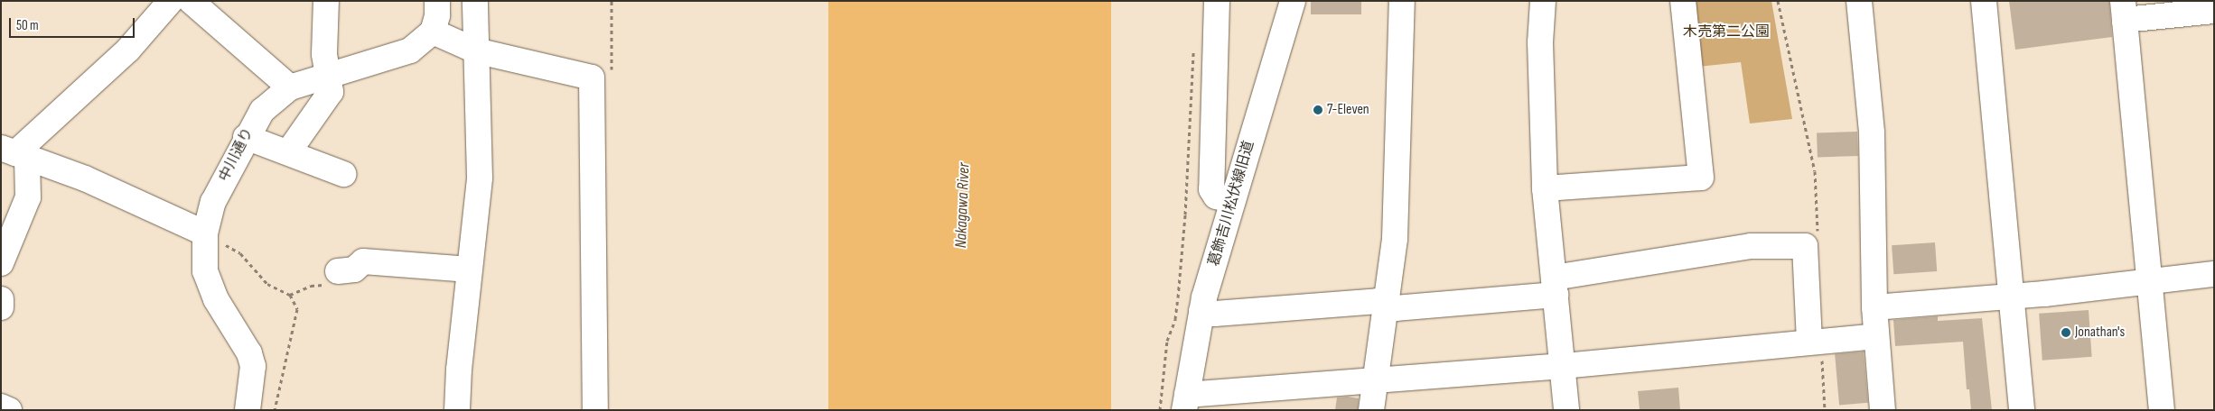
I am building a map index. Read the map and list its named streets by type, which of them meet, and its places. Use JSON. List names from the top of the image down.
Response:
{
  "streets": {
    "street": ["中川通り", "葛飾吉川松伏線旧道"]
  },
  "water": ["Nakagawa River"],
  "parks": ["木売第二公園"],
  "places": ["7-Eleven", "Jonathan's"],
  "scale_bar": "50 m"
}
